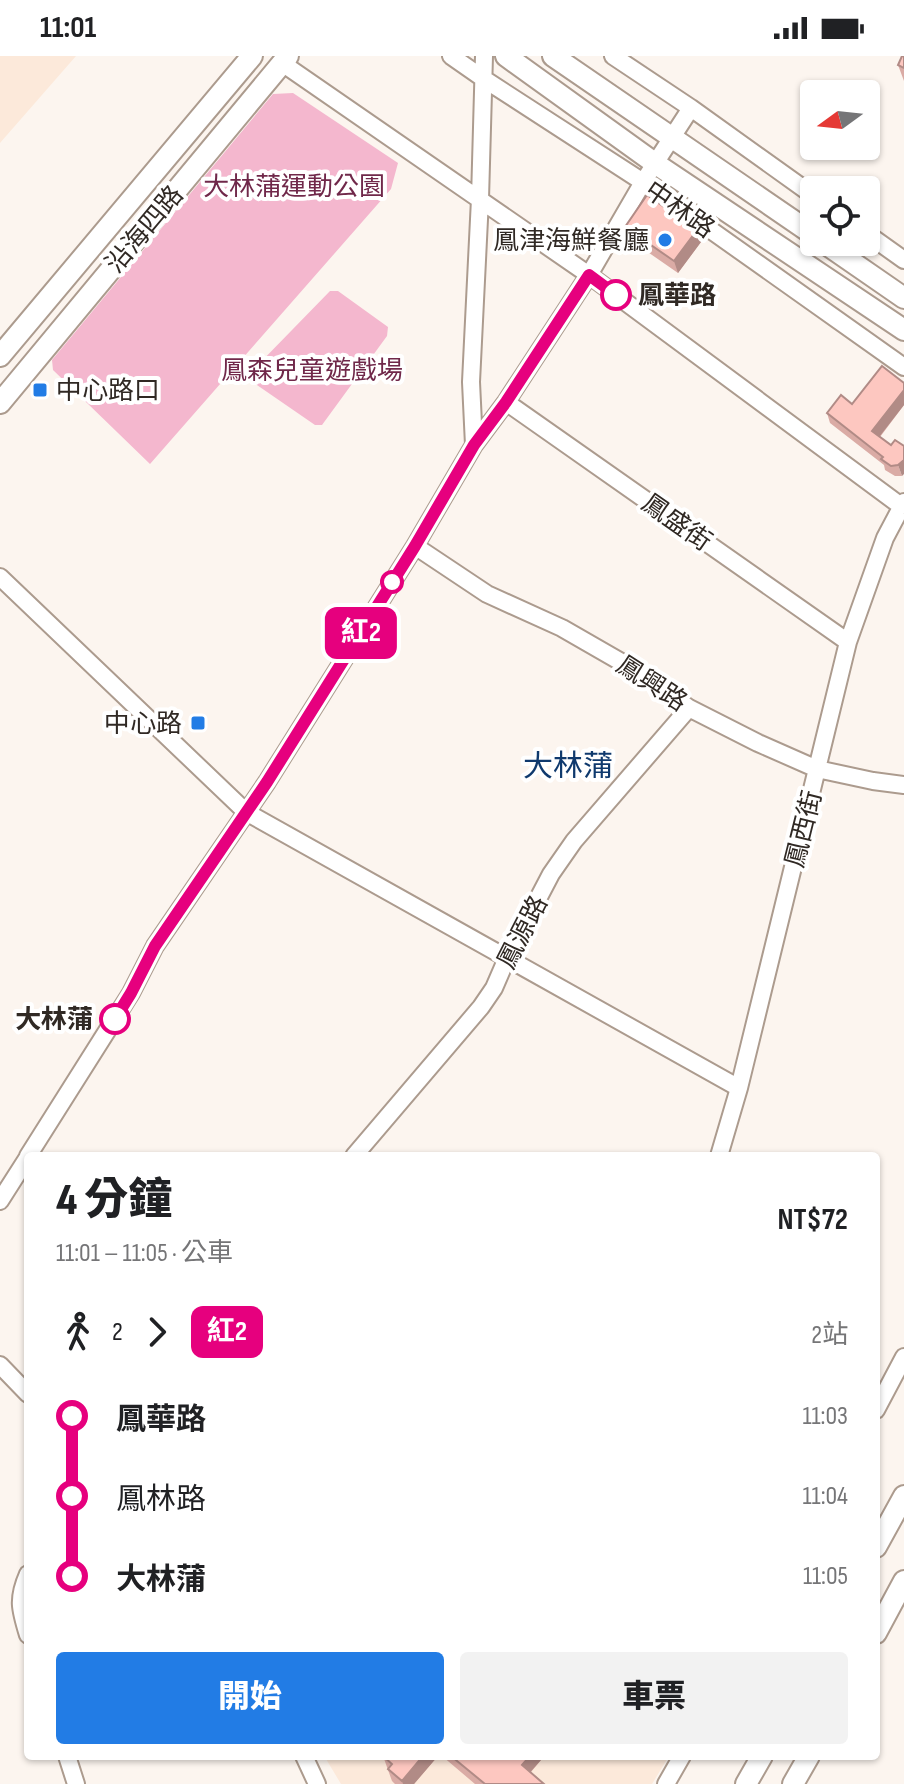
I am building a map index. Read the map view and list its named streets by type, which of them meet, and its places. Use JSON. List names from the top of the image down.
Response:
{
  "streets": {
    "street": [
      "中林路",
      "沿海四路",
      "鳳盛街",
      "鳳興路",
      "鳳西街",
      "鳳源路"
    ]
  },
  "crossings": [
    ["鳳盛街", "鳳西街"],
    ["鳳興路", "鳳西街"],
    ["鳳興路", "鳳源路"]
  ],
  "districts": ["大林蒲"],
  "parks": ["大林蒲運動公園", "鳳森兒童遊戲場"],
  "places": {
    "other": ["鳳津海鮮餐廳", "鳳華路", "大林蒲"],
    "transit": ["中心路口", "中心路"]
  },
  "lines": ["bus line 紅2"],
  "north": "left",
  "page": {
    "status": "11:01",
    "on_map": "紅2",
    "heading": ["4 分鐘", "11:01 – 11:05 · 公車", "NT$72"],
    "legs": ["2", "紅2", "2站"],
    "list": [
      {
        "name": "鳳華路",
        "value": "11:03"
      },
      {
        "name": "鳳林路",
        "value": "11:04"
      },
      {
        "name": "大林蒲",
        "value": "11:05"
      }
    ],
    "buttons": ["開始", "車票"]
  }
}
